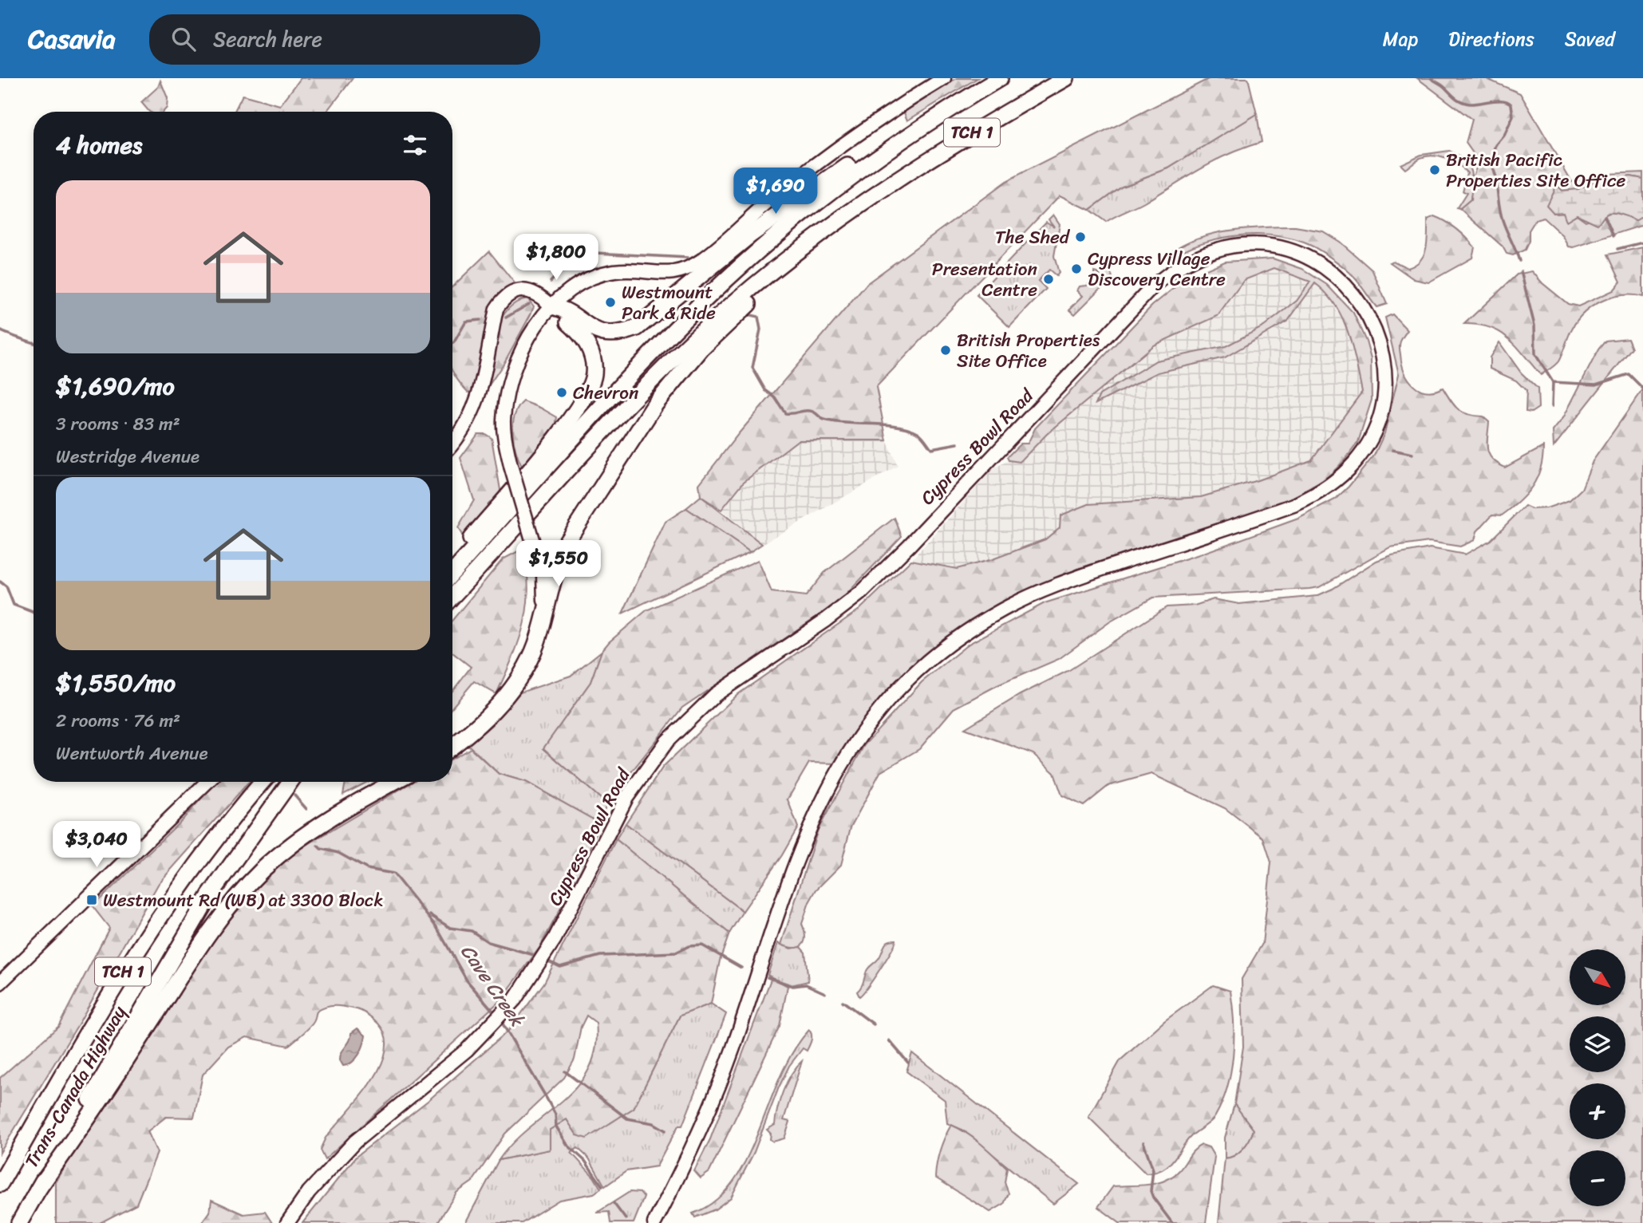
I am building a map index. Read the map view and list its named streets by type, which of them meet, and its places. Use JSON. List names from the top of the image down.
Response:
{
  "streets": {
    "highway": ["TCH 1", "Trans-Canada Highway"],
    "street": ["Cypress Bowl Road"]
  },
  "water": ["Cave Creek"],
  "places": {
    "other": [
      "British Pacific Properties Site Office",
      "The Shed",
      "Cypress Village Discovery Centre",
      "Presentation Centre",
      "Westmount Park & Ride",
      "British Properties Site Office",
      "Chevron"
    ],
    "transit": ["Westmount Rd (WB) at 3300 Block"]
  },
  "north": "bottom right",
  "page": {
    "header": "Casavia",
    "search": "Search here",
    "nav": ["Map", "Directions", "Saved"],
    "heading": "4 homes",
    "price": [
      "$1,690",
      "$1,800",
      "$1,550",
      "$3,040"
    ],
    "list": [
      {
        "name": "$1,690/mo",
        "note": "3 rooms · 83 m² · Westridge Avenue"
      },
      {
        "name": "$1,550/mo",
        "note": "2 rooms · 76 m² · Wentworth Avenue"
      }
    ],
    "map_buttons": ["+", "−"]
  }
}
